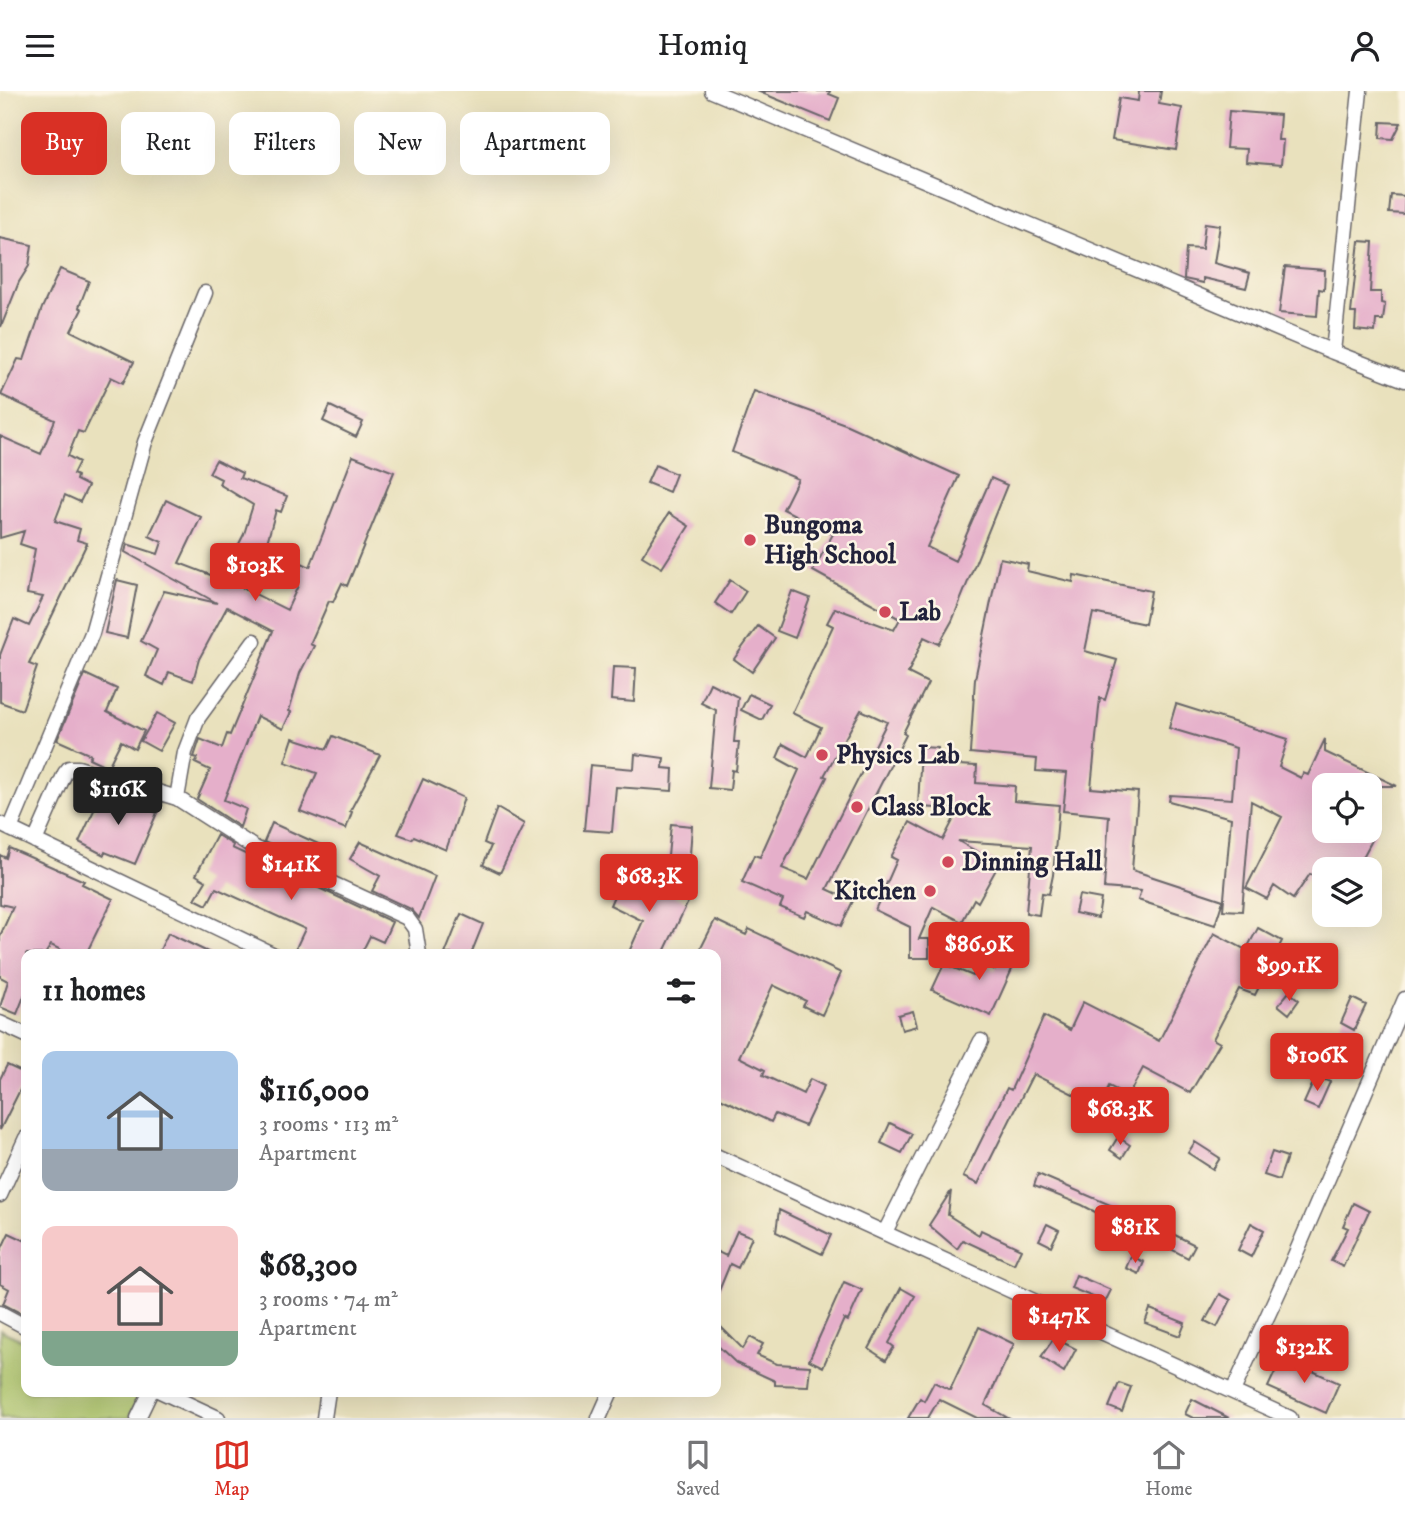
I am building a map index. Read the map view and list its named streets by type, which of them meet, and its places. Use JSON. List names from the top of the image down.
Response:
{
  "places": [
    "Bungoma High School",
    "Lab",
    "Physics Lab",
    "Class Block",
    "Dinning Hall",
    "Kitchen"
  ],
  "page": {
    "header": "Homiq",
    "chip": [
      "Buy",
      "Rent",
      "Filters",
      "New",
      "Apartment"
    ],
    "price": [
      "$103K",
      "$116K",
      "$141K",
      "$68.3K",
      "$86.9K",
      "$99.1K",
      "$106K",
      "$68.3K",
      "$81K",
      "$147K",
      "$132K"
    ],
    "heading": "11 homes",
    "list": [
      {
        "name": "$116,000",
        "note": "3 rooms · 113 m² · Apartment"
      },
      {
        "name": "$68,300",
        "note": "3 rooms · 74 m² · Apartment"
      }
    ],
    "tabs": ["Map", "Saved", "Home"]
  }
}
